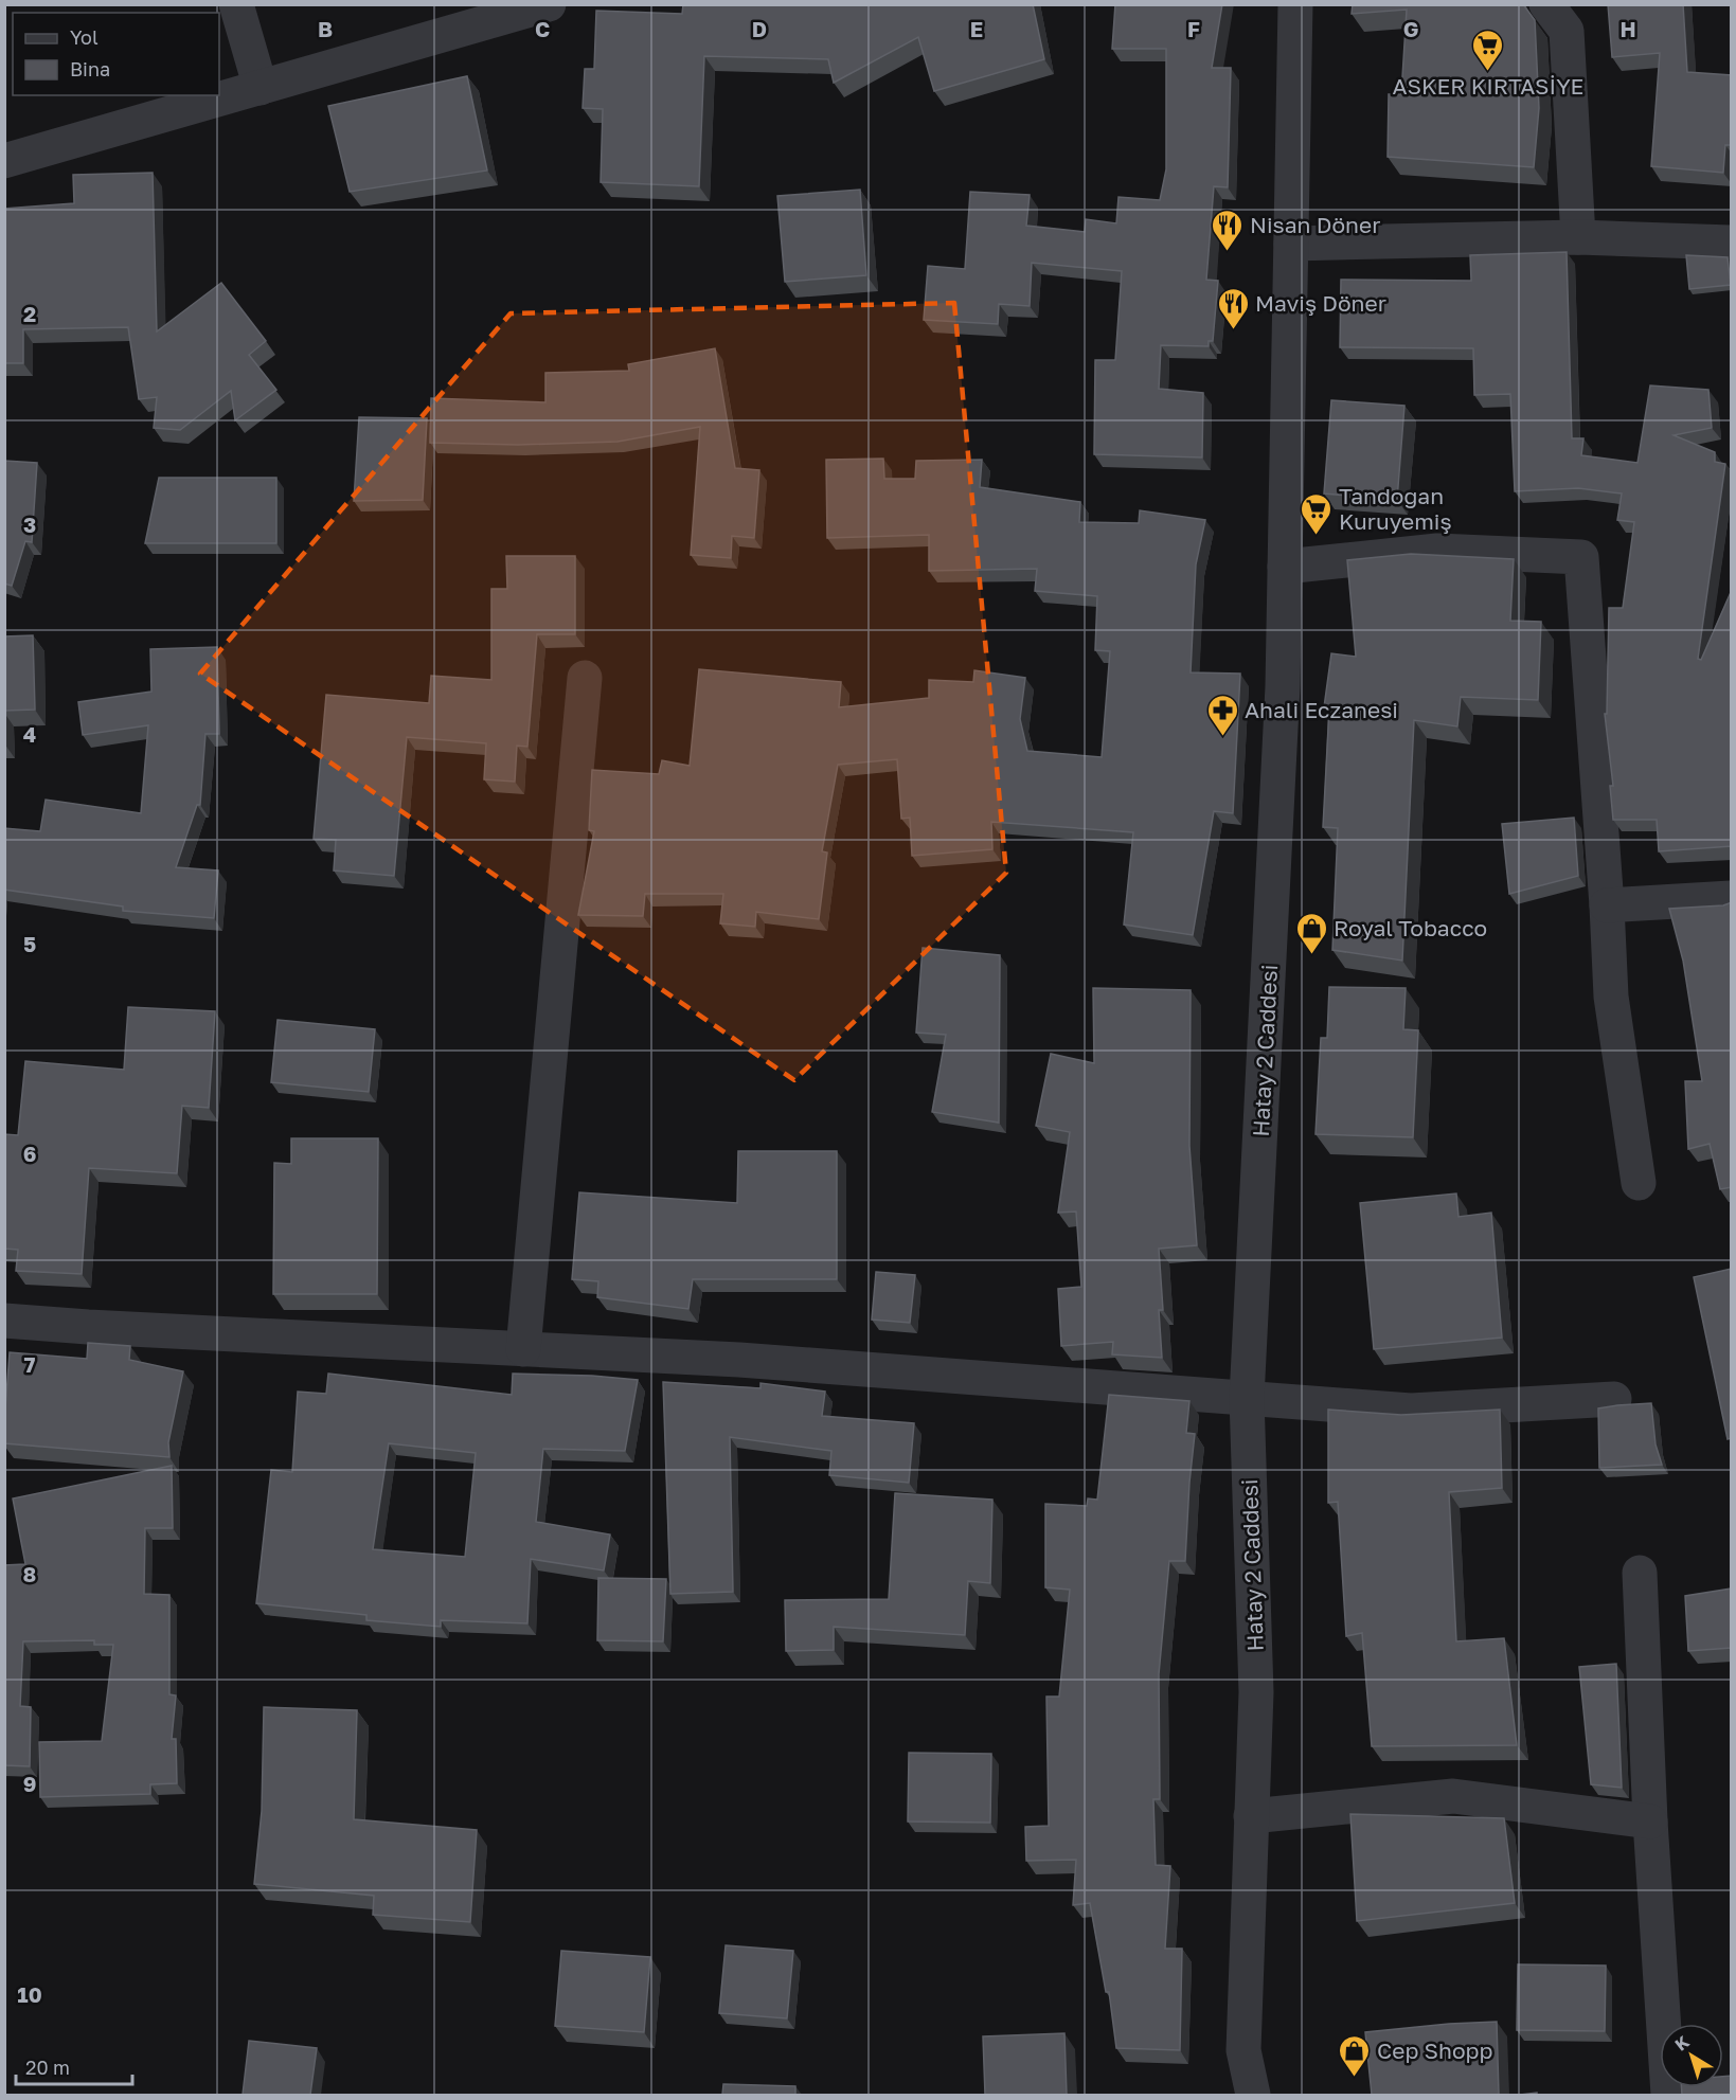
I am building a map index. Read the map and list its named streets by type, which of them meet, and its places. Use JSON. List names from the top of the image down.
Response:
{
  "streets": {
    "street": ["Hatay 2 Caddesi"]
  },
  "places": {
    "supermarket": ["ASKER KIRTASİYE", "Tandoğan Kuruyemiş"],
    "restaurant": ["Nisan Döner", "Maviş Döner"],
    "pharmacy": ["Ahali Eczanesi"],
    "shop": ["Royal Tobacco", "Cep Shopp"]
  },
  "legend": ["Yol", "Bina"],
  "scale_bar": "20 m",
  "north": "top left",
  "grid": {
    "columns": [
      "B",
      "C",
      "D",
      "E",
      "F",
      "G",
      "H"
    ],
    "rows": [
      "2",
      "3",
      "4",
      "5",
      "6",
      "7",
      "8",
      "9",
      "10"
    ]
  }
}
